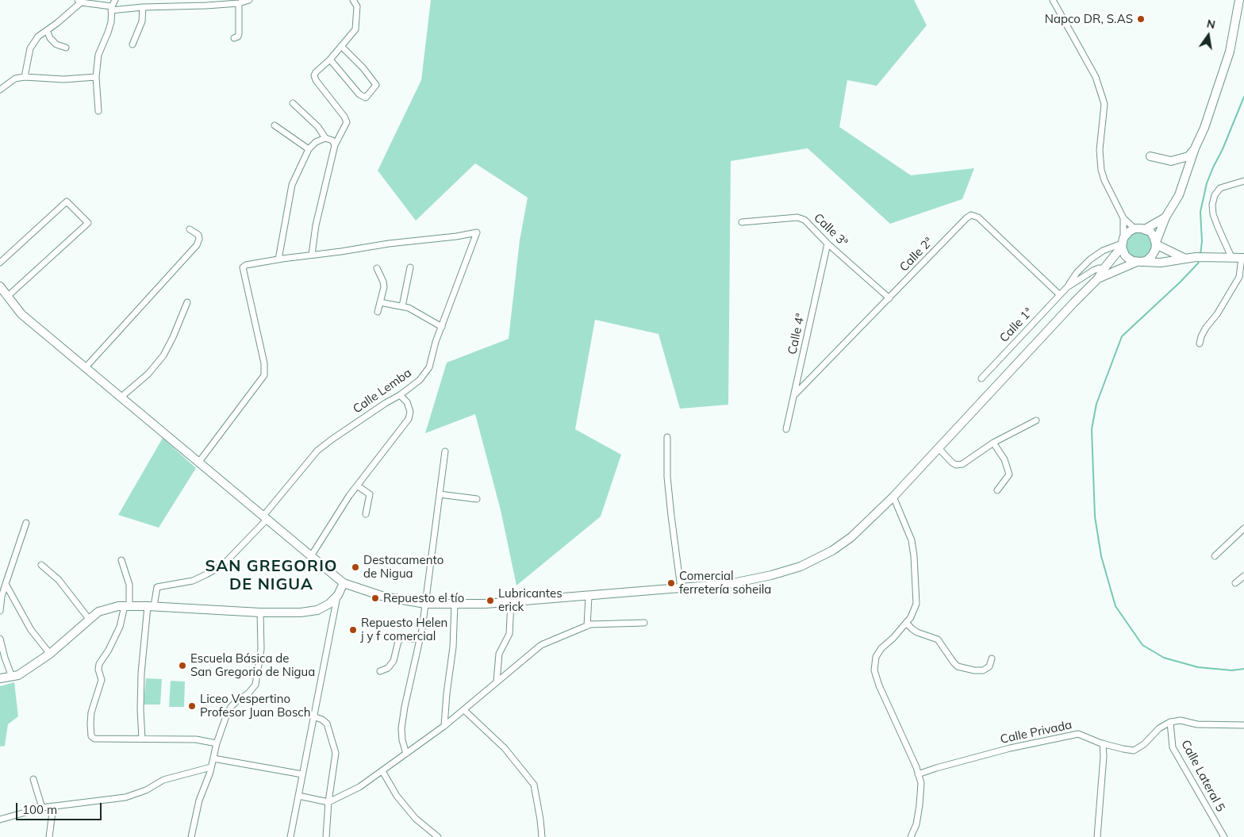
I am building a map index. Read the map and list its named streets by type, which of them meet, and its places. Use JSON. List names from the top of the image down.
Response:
{
  "streets": {
    "street": [
      "Calle 3ª",
      "Calle 2ª",
      "Calle 1ª",
      "Calle 4ª",
      "Calle Lemba",
      "Calle Privada",
      "Calle Lateral 5"
    ]
  },
  "crossings": [
    ["Calle 3ª", "Calle 2ª"],
    ["Calle 3ª", "Calle 4ª"],
    ["Calle 2ª", "Calle 1ª"],
    ["Calle 2ª", "Calle 4ª"],
    ["Calle Privada", "Calle Lateral 5"]
  ],
  "districts": ["SAN GREGORIO DE NIGUA"],
  "places": [
    "Napco DR, S.AS",
    "Destacamento de Nigua",
    "Comercial ferretería soheila",
    "Repuesto el tío",
    "Lubricantes erick",
    "Repuesto Helen j y f comercial",
    "Escuela Básica de San Gregorio de Nigua",
    "Liceo Vespertino Profesor Juan Bosch"
  ],
  "scale_bar": "100 m",
  "north": "top"
}
